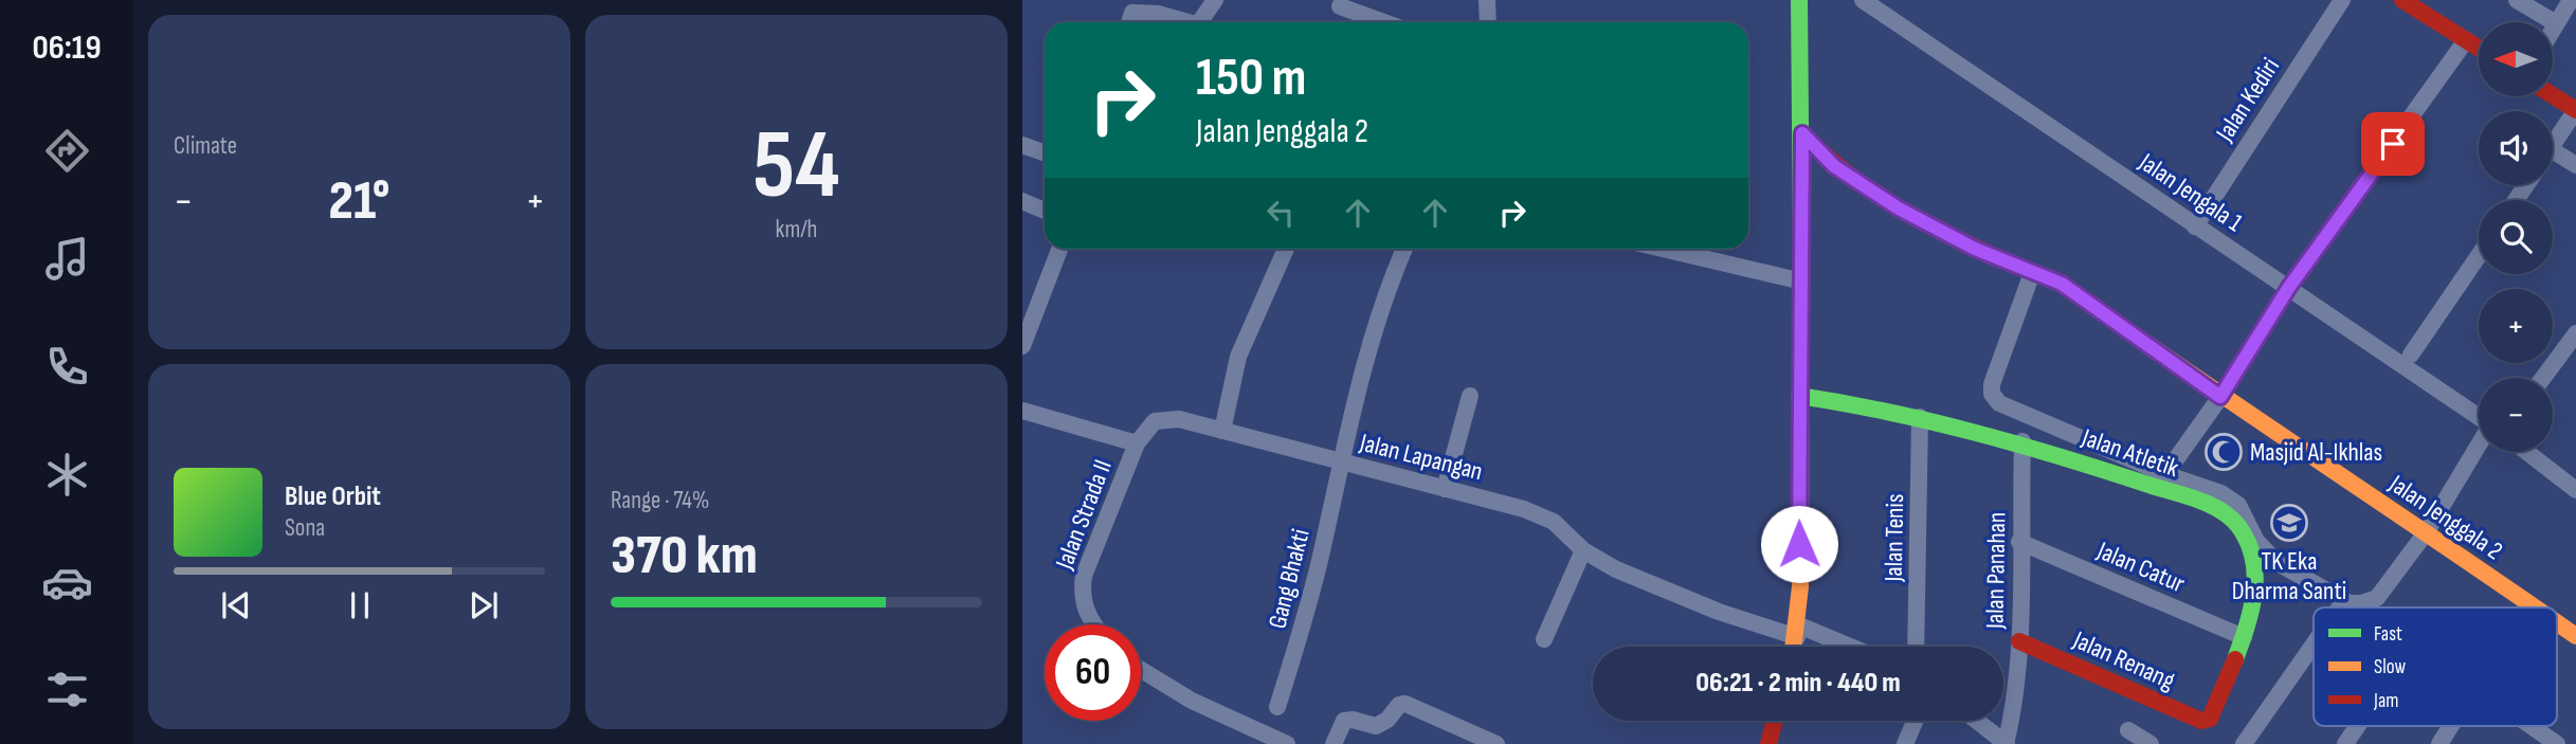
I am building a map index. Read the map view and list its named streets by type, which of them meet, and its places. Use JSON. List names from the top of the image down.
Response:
{
  "streets": {
    "street": [
      "Jalan Kediri",
      "Jalan Jengala 1",
      "Jalan Atletik",
      "Jalan Lapangan",
      "Jalan Strada II",
      "Jalan Jenggala 2",
      "Jalan Tenis",
      "Jalan Catur",
      "Jalan Panahan",
      "Gang Bhakti",
      "Jalan Renang"
    ]
  },
  "crossings": [
    ["Jalan Kediri", "Jalan Jengala 1"],
    ["Jalan Atletik", "Jalan Tenis"],
    ["Jalan Atletik", "Jalan Catur"],
    ["Jalan Atletik", "Jalan Panahan"],
    ["Jalan Atletik", "Jalan Renang"],
    ["Jalan Lapangan", "Jalan Strada II"],
    ["Jalan Lapangan", "Gang Bhakti"],
    ["Jalan Catur", "Jalan Panahan"],
    ["Jalan Panahan", "Jalan Renang"]
  ],
  "places": {
    "mosque": ["Masjid Al-Ikhlas"],
    "school or university": ["TK Eka Dharma Santi"]
  },
  "legend": ["Fast", "Slow", "Jam"],
  "north": "left",
  "page": {
    "tabs": "06:19",
    "tile": [
      "Climate",
      ["54", "km/h"],
      ["Range · 74%", "370 km"]
    ],
    "map_buttons": ["+", "−"],
    "turn": ["150 m", "Jalan Jenggala 2"],
    "heat": ["−", "21°", "+"],
    "song": ["Blue Orbit", "Sona"],
    "limit": "60",
    "trip": "06:21 · 2 min · 440 m"
  }
}
